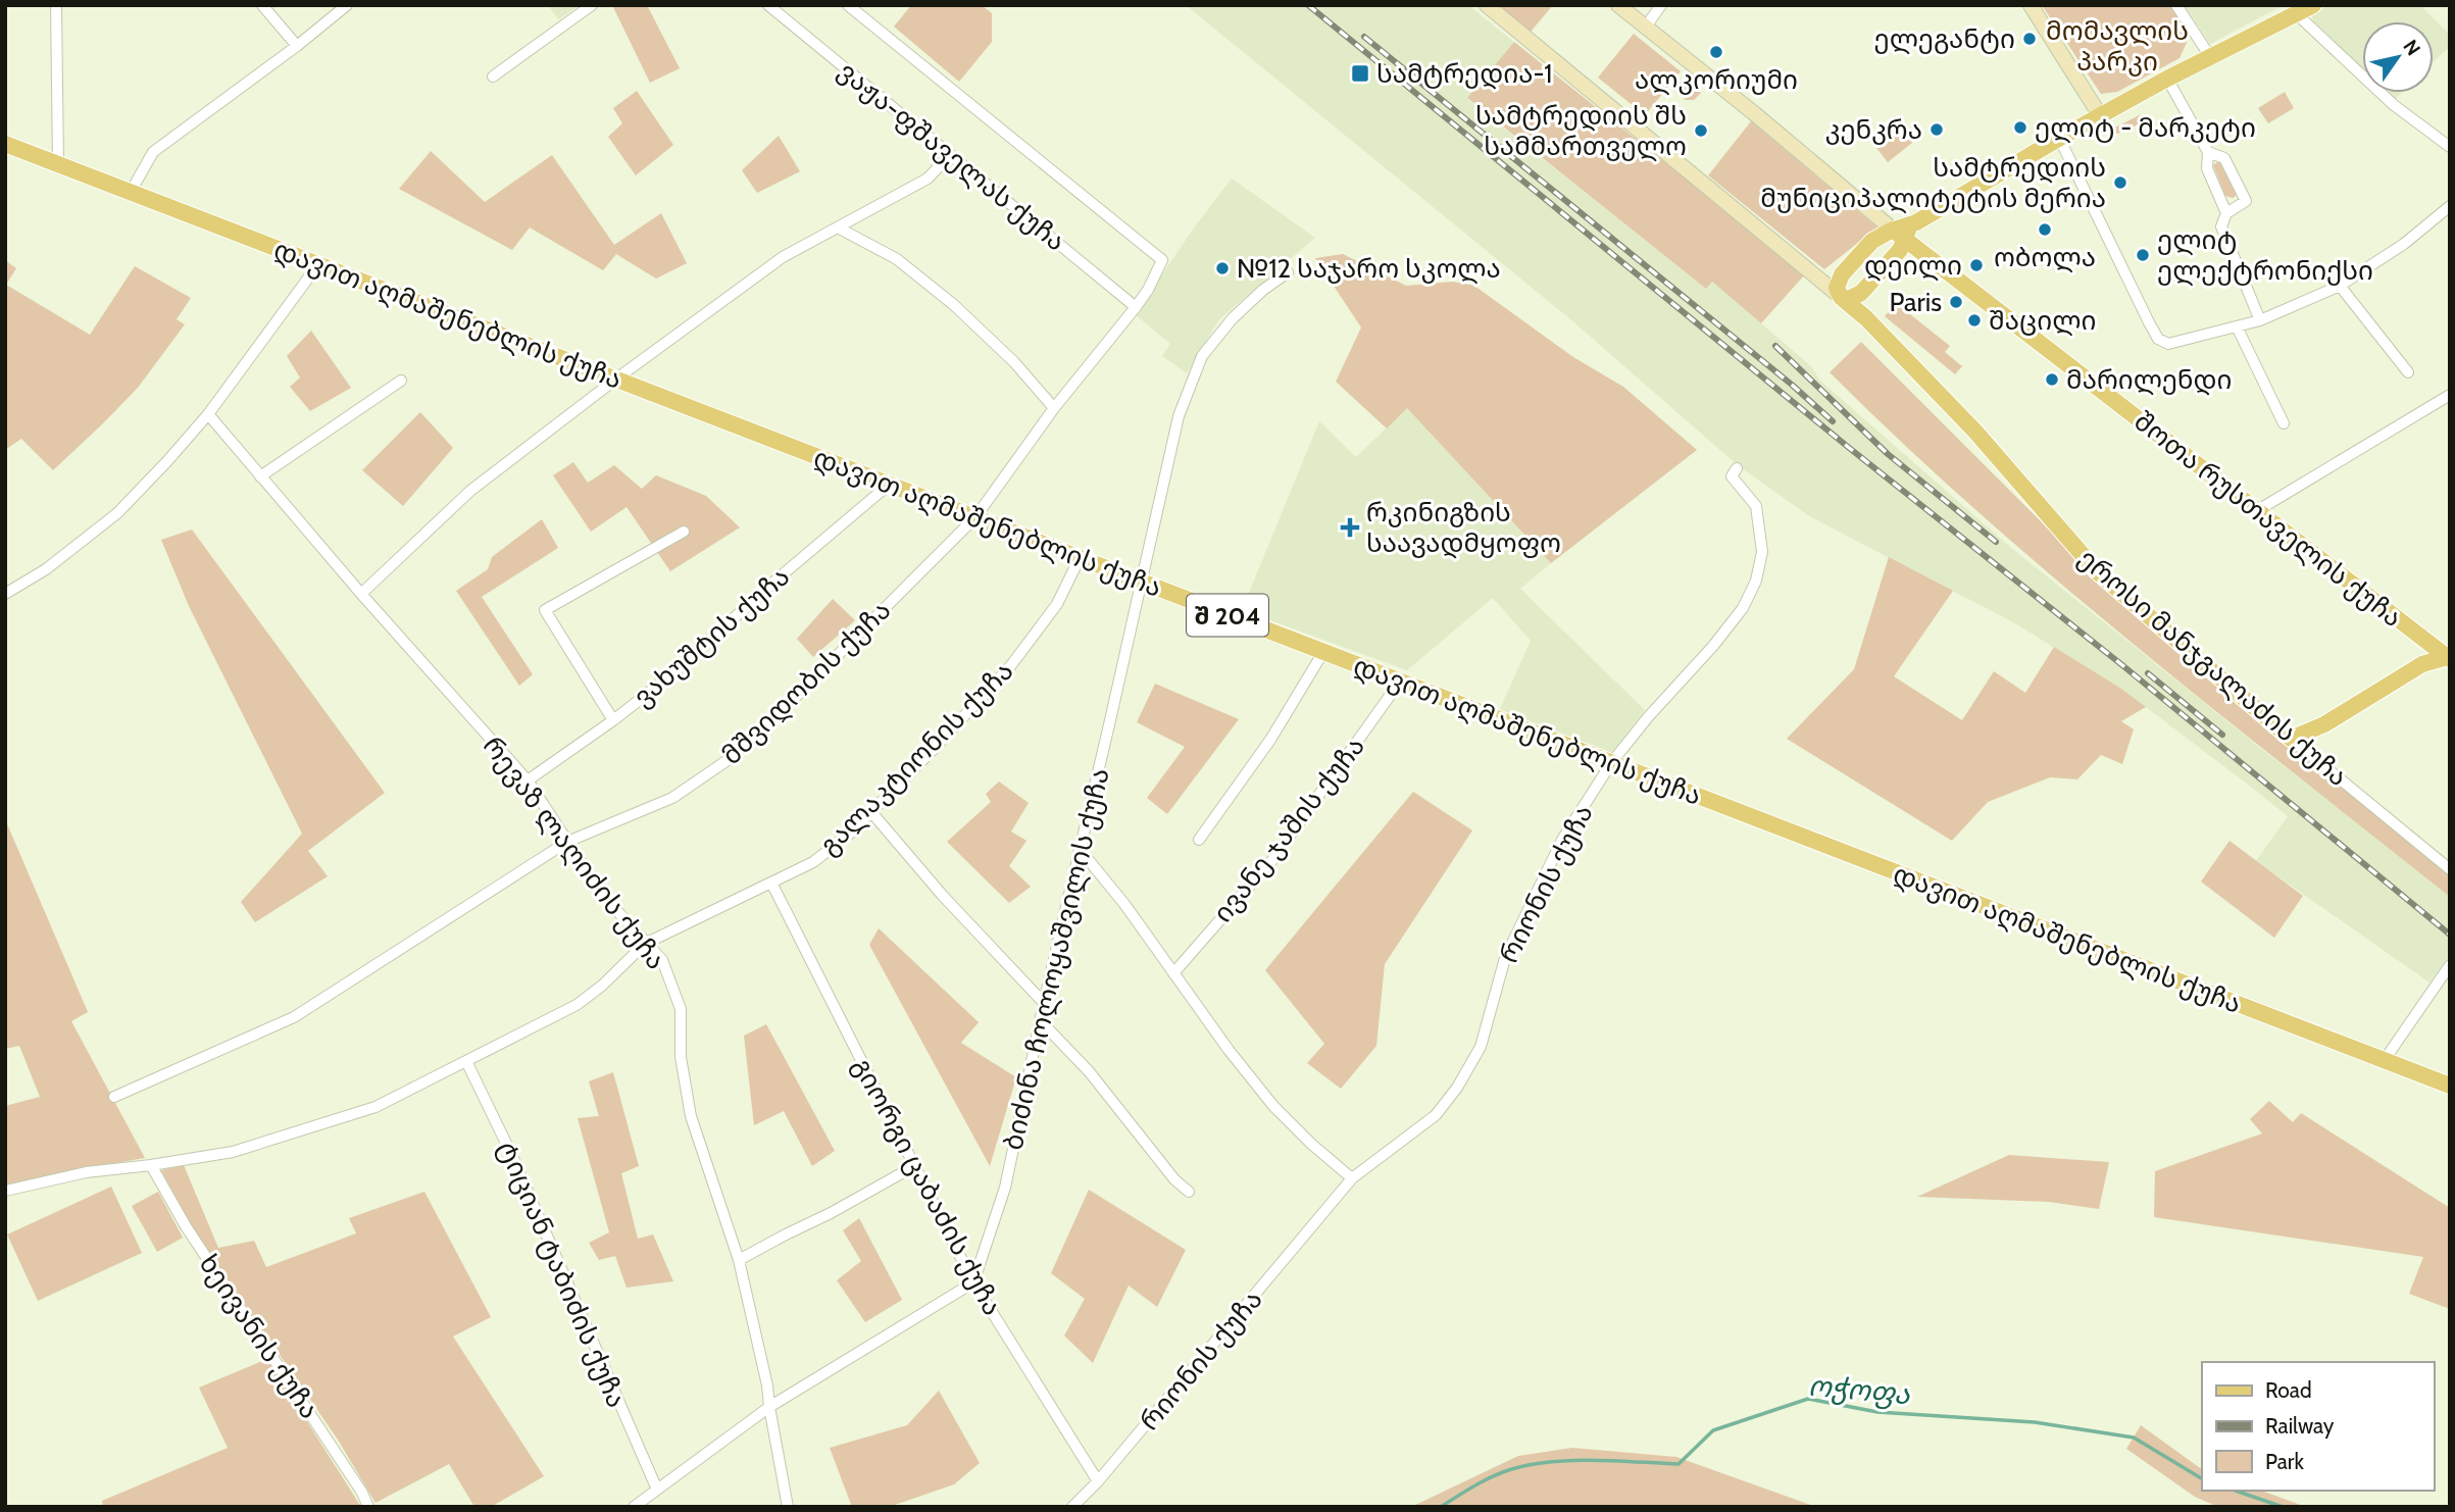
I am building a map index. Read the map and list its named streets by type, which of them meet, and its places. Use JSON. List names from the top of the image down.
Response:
{
  "streets": {
    "main road": [
      "დავით აღმაშენებლის ქუჩა",
      "შოთა რუსთაველის ქუჩა",
      "შ 204",
      "ეროსი მანჯგალაძის ქუჩა"
    ],
    "street": [
      "ვაჟა-ფშაველას ქუჩა",
      "ვახუშტის ქუჩა",
      "მშვიდობის ქუჩა",
      "გალაკტიონის ქუჩა",
      "ივანე ჯაშის ქუჩა",
      "რევაზ ლაღიძის ქუჩა",
      "რიონის ქუჩა",
      "ბიძინა ჩოლოყაშვილის ქუჩა",
      "გიორგი ცაბაძის ქუჩა",
      "ტიციან ტაბიძის ქუჩა",
      "ხეივანის ქუჩა"
    ]
  },
  "crossings": [
    ["ვაჟა-ფშაველას ქუჩა", "მშვიდობის ქუჩა"],
    ["დავით აღმაშენებლის ქუჩა", "ვახუშტის ქუჩა"],
    ["დავით აღმაშენებლის ქუჩა", "მშვიდობის ქუჩა"],
    ["დავით აღმაშენებლის ქუჩა", "გალაკტიონის ქუჩა"],
    ["დავით აღმაშენებლის ქუჩა", "ივანე ჯაშის ქუჩა"],
    ["დავით აღმაშენებლის ქუჩა", "რიონის ქუჩა"],
    ["დავით აღმაშენებლის ქუჩა", "ბიძინა ჩოლოყაშვილის ქუჩა"],
    ["ვახუშტის ქუჩა", "რევაზ ლაღიძის ქუჩა"],
    ["მშვიდობის ქუჩა", "რევაზ ლაღიძის ქუჩა"],
    ["გალაკტიონის ქუჩა", "რევაზ ლაღიძის ქუჩა"],
    ["გალაკტიონის ქუჩა", "გიორგი ცაბაძის ქუჩა"],
    ["გალაკტიონის ქუჩა", "ტიციან ტაბიძის ქუჩა"],
    ["გალაკტიონის ქუჩა", "ხეივანის ქუჩა"],
    ["რიონის ქუჩა", "გიორგი ცაბაძის ქუჩა"],
    ["ბიძინა ჩოლოყაშვილის ქუჩა", "გიორგი ცაბაძის ქუჩა"]
  ],
  "water": ["ოჭოფა"],
  "parks": ["მომავლის პარკი"],
  "places": {
    "other": [
      "ელეგანტი",
      "ალკორიუმი",
      "ელიტ - მარკეტი",
      "კენკრა",
      "სამტრედიის შს სამმართველო",
      "სამტრედიის მუნიციპალიტეტის მერია",
      "ობოლა",
      "ელიტ ელექტრონიქსი",
      "დეილი",
      "№12 საჯარო სკოლა",
      "Paris",
      "შაცილი",
      "მარილენდი"
    ],
    "transit": ["სამტრედია-1"],
    "health": ["რკინიგზის საავადმყოფო"]
  },
  "legend": ["Road", "Railway", "Park"],
  "north": "top right"
}
